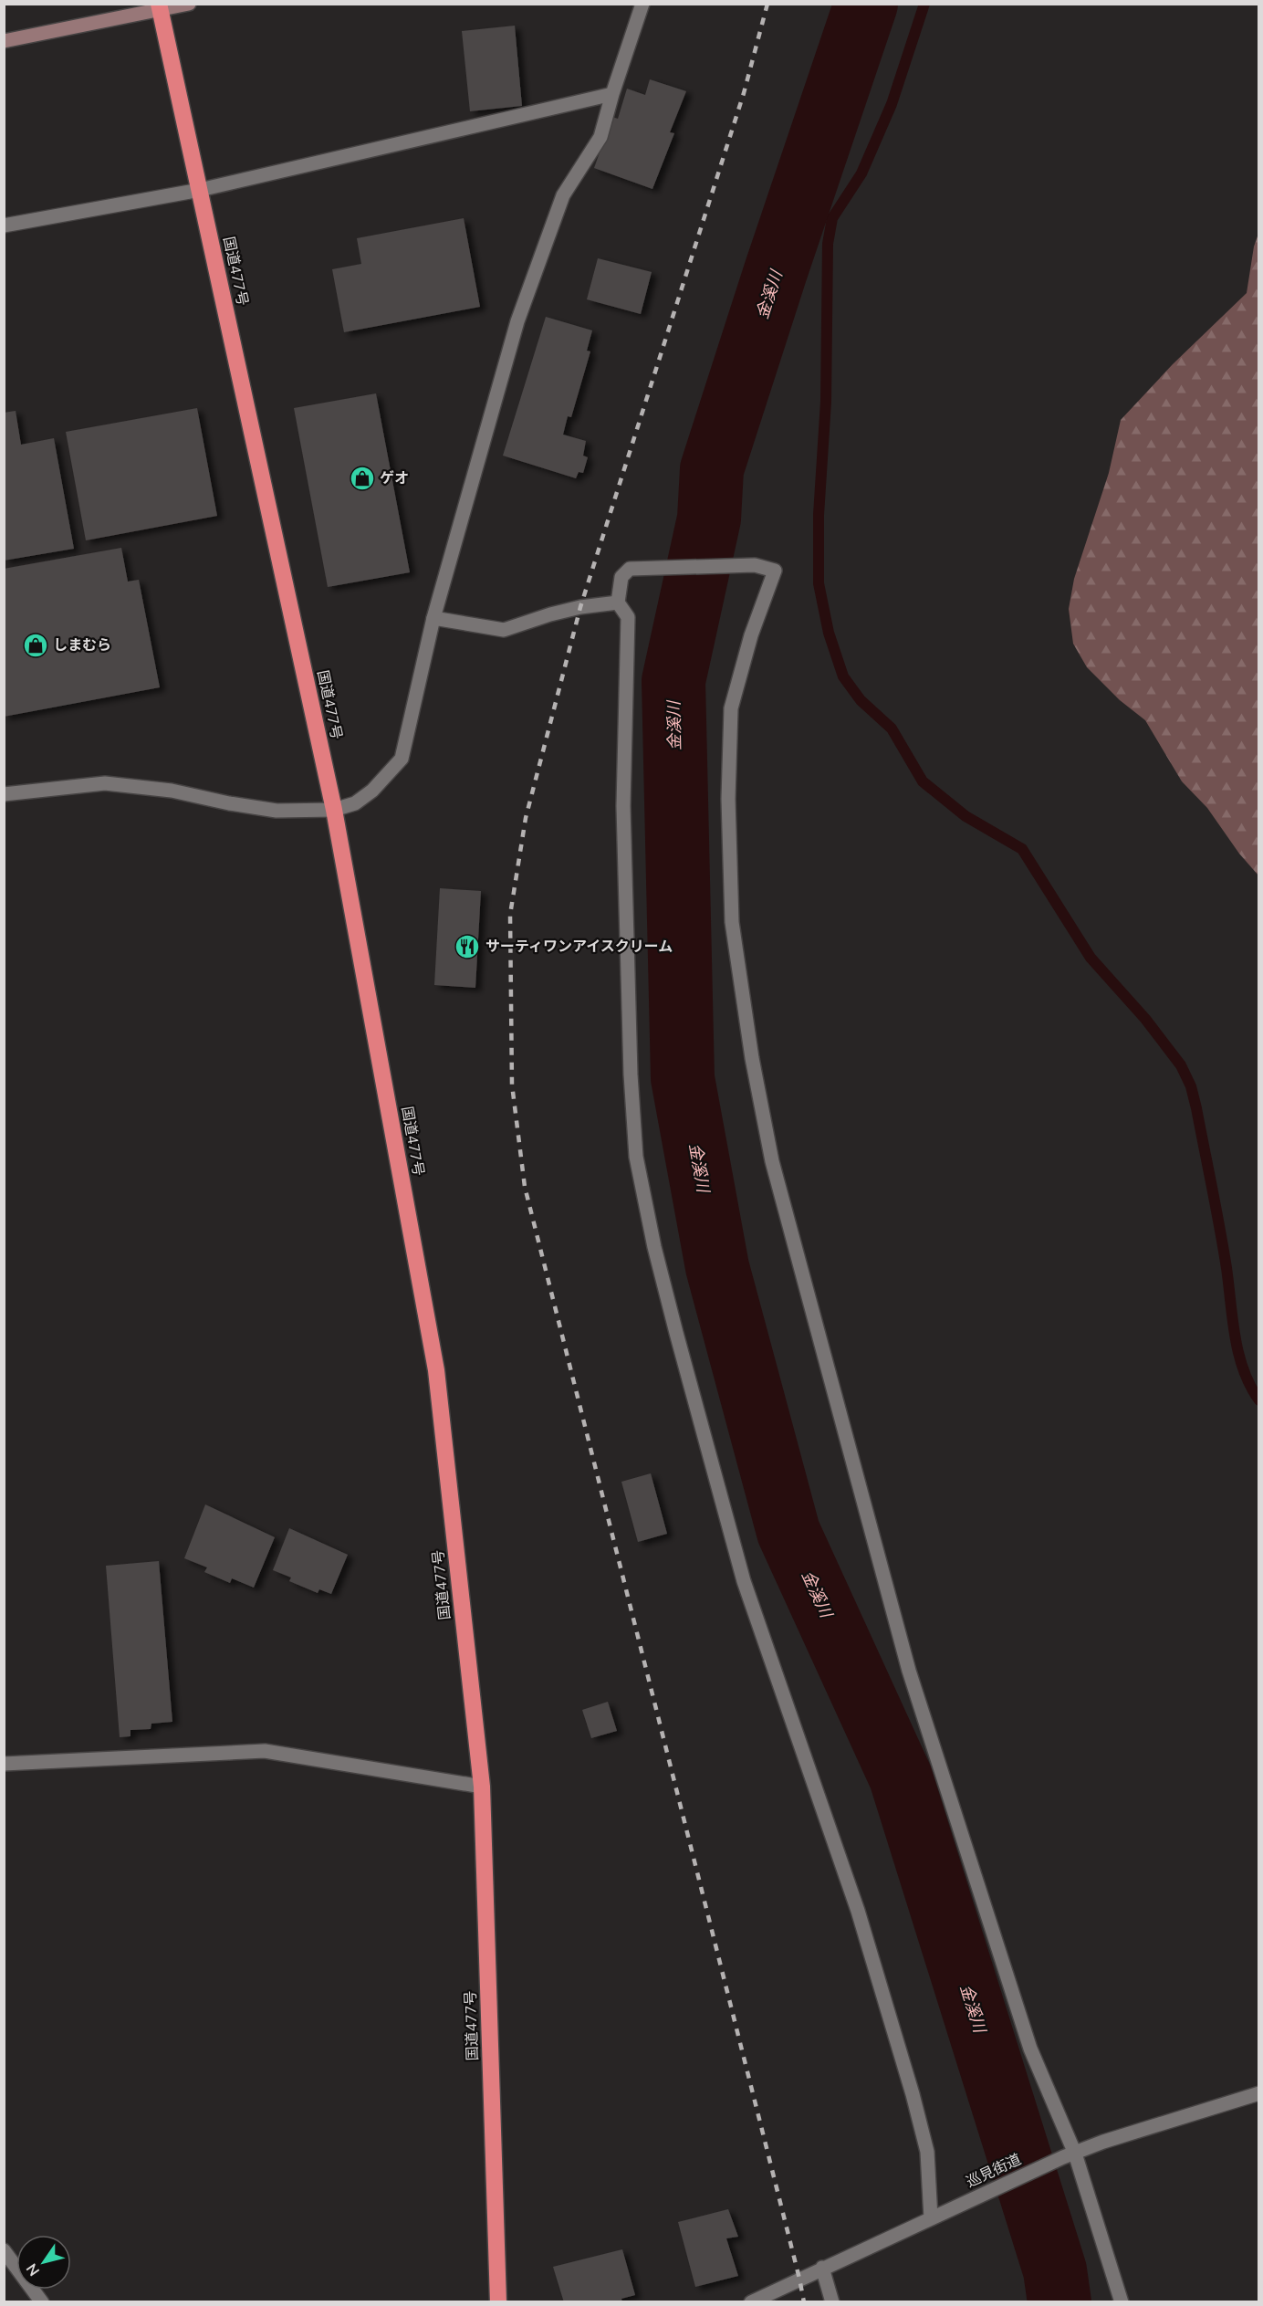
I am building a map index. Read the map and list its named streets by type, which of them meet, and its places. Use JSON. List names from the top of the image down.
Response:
{
  "streets": {
    "highway": ["国道477号"],
    "street": ["巡見街道"]
  },
  "water": ["金溪川"],
  "places": {
    "shop": ["ゲオ", "しまむら"],
    "restaurant": ["サーティワンアイスクリーム"]
  },
  "north": "bottom left"
}
